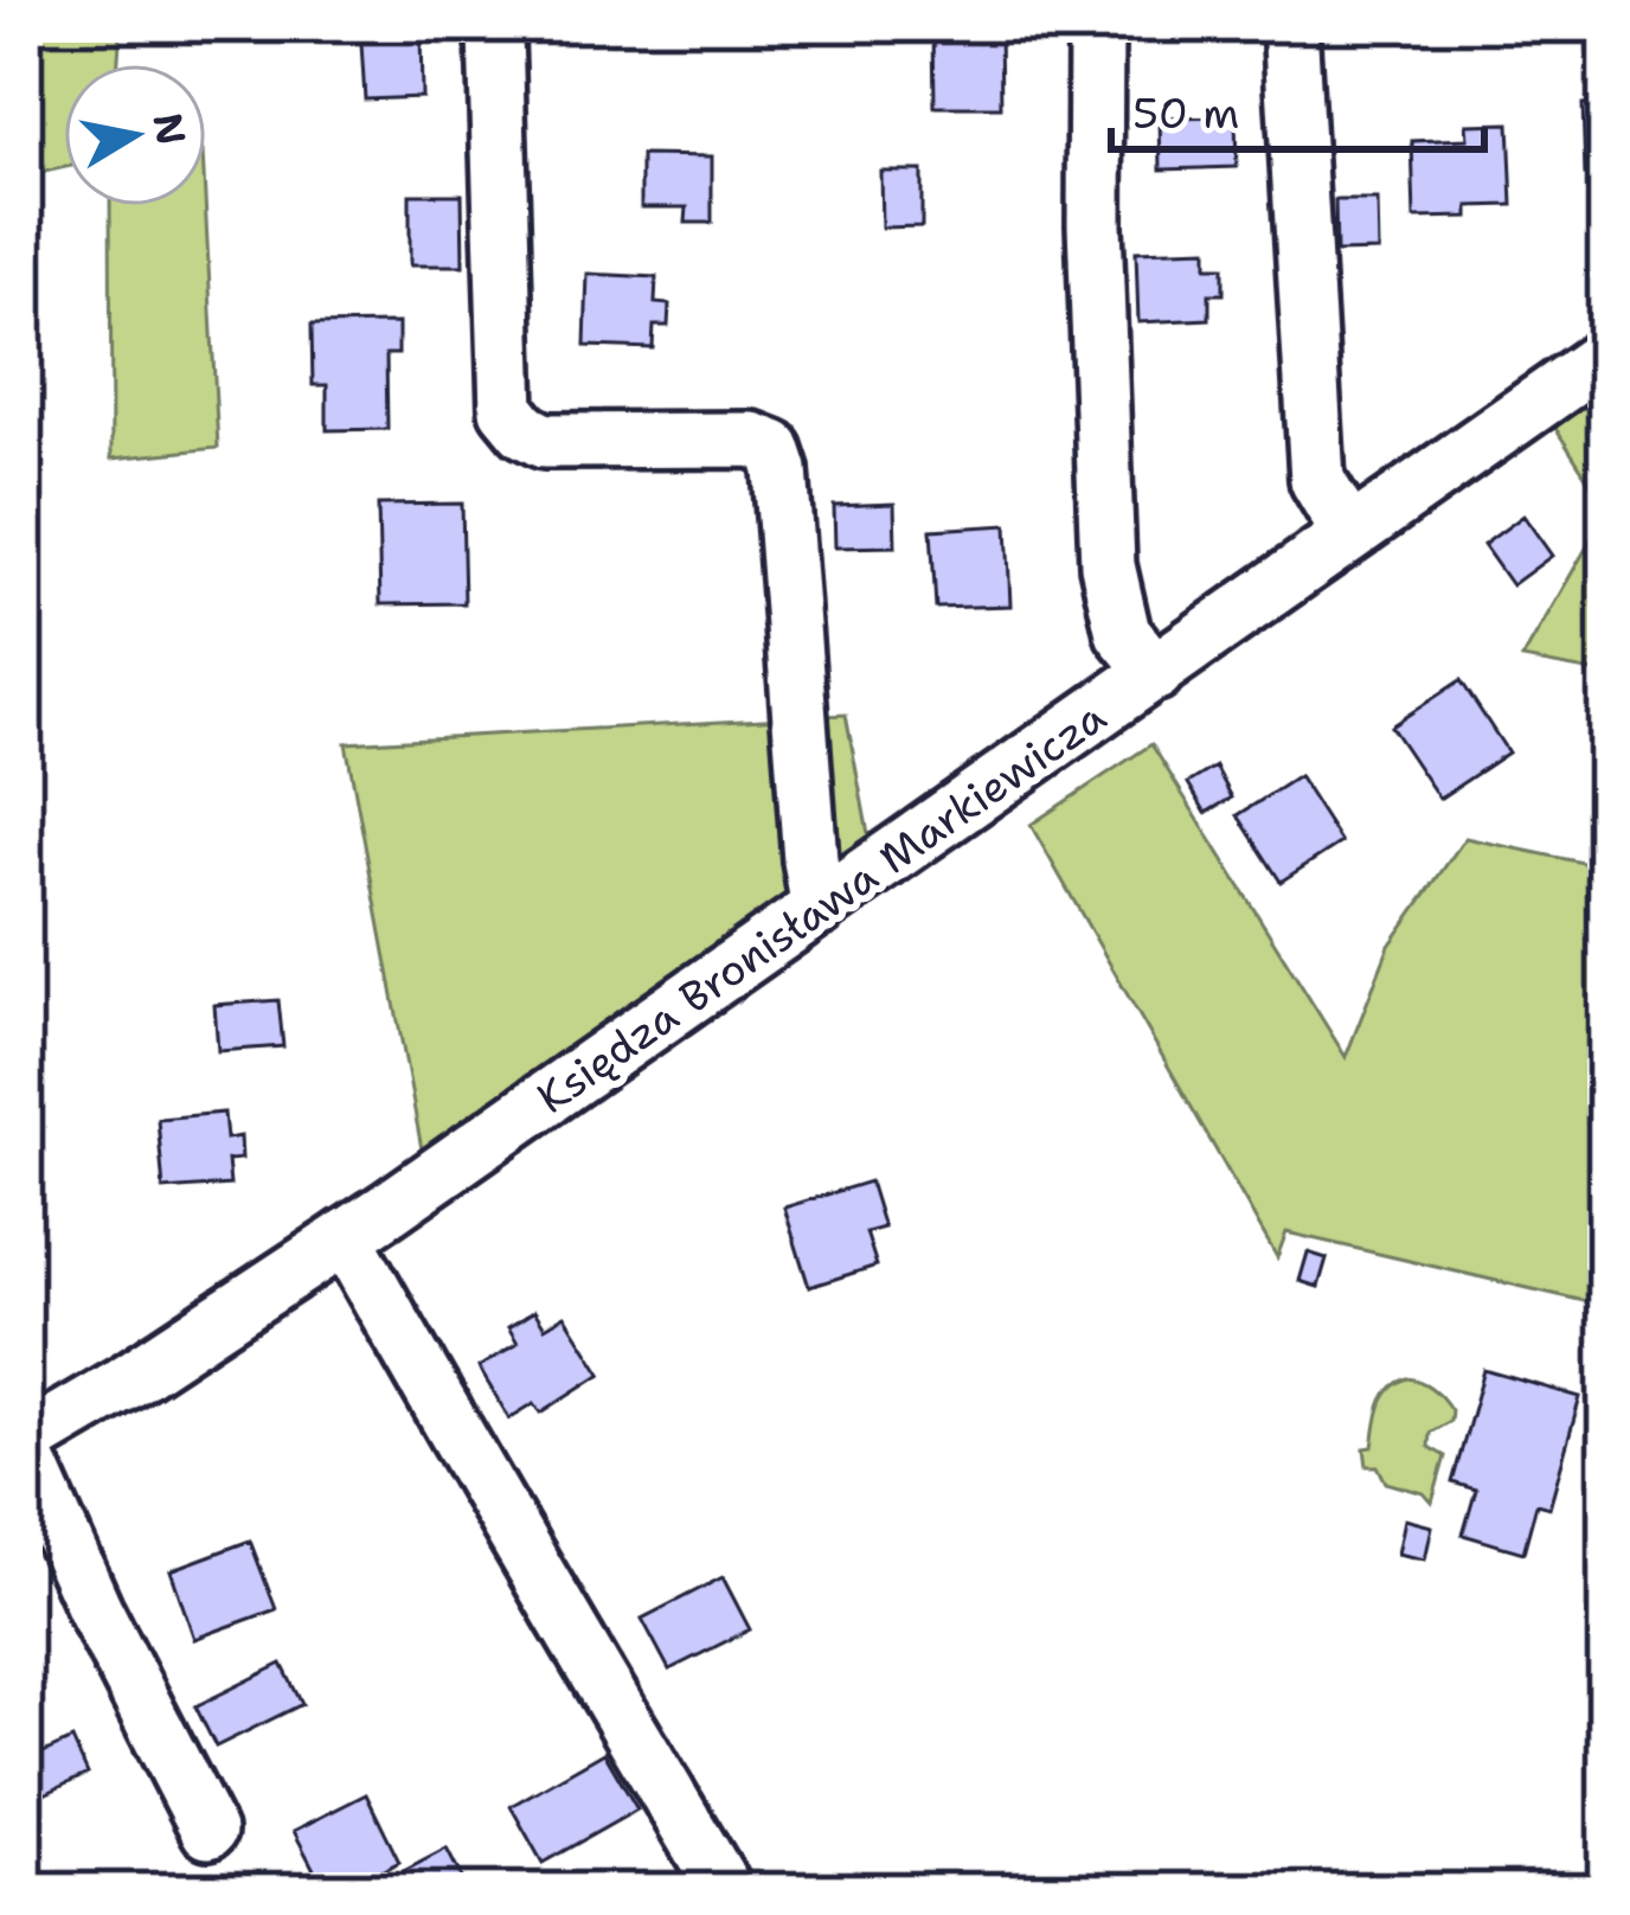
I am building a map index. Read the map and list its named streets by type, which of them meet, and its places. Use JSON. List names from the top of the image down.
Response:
{
  "streets": {
    "street": ["Księdza Bronisława Markiewicza"]
  },
  "scale_bar": "50 m",
  "north": "right"
}
